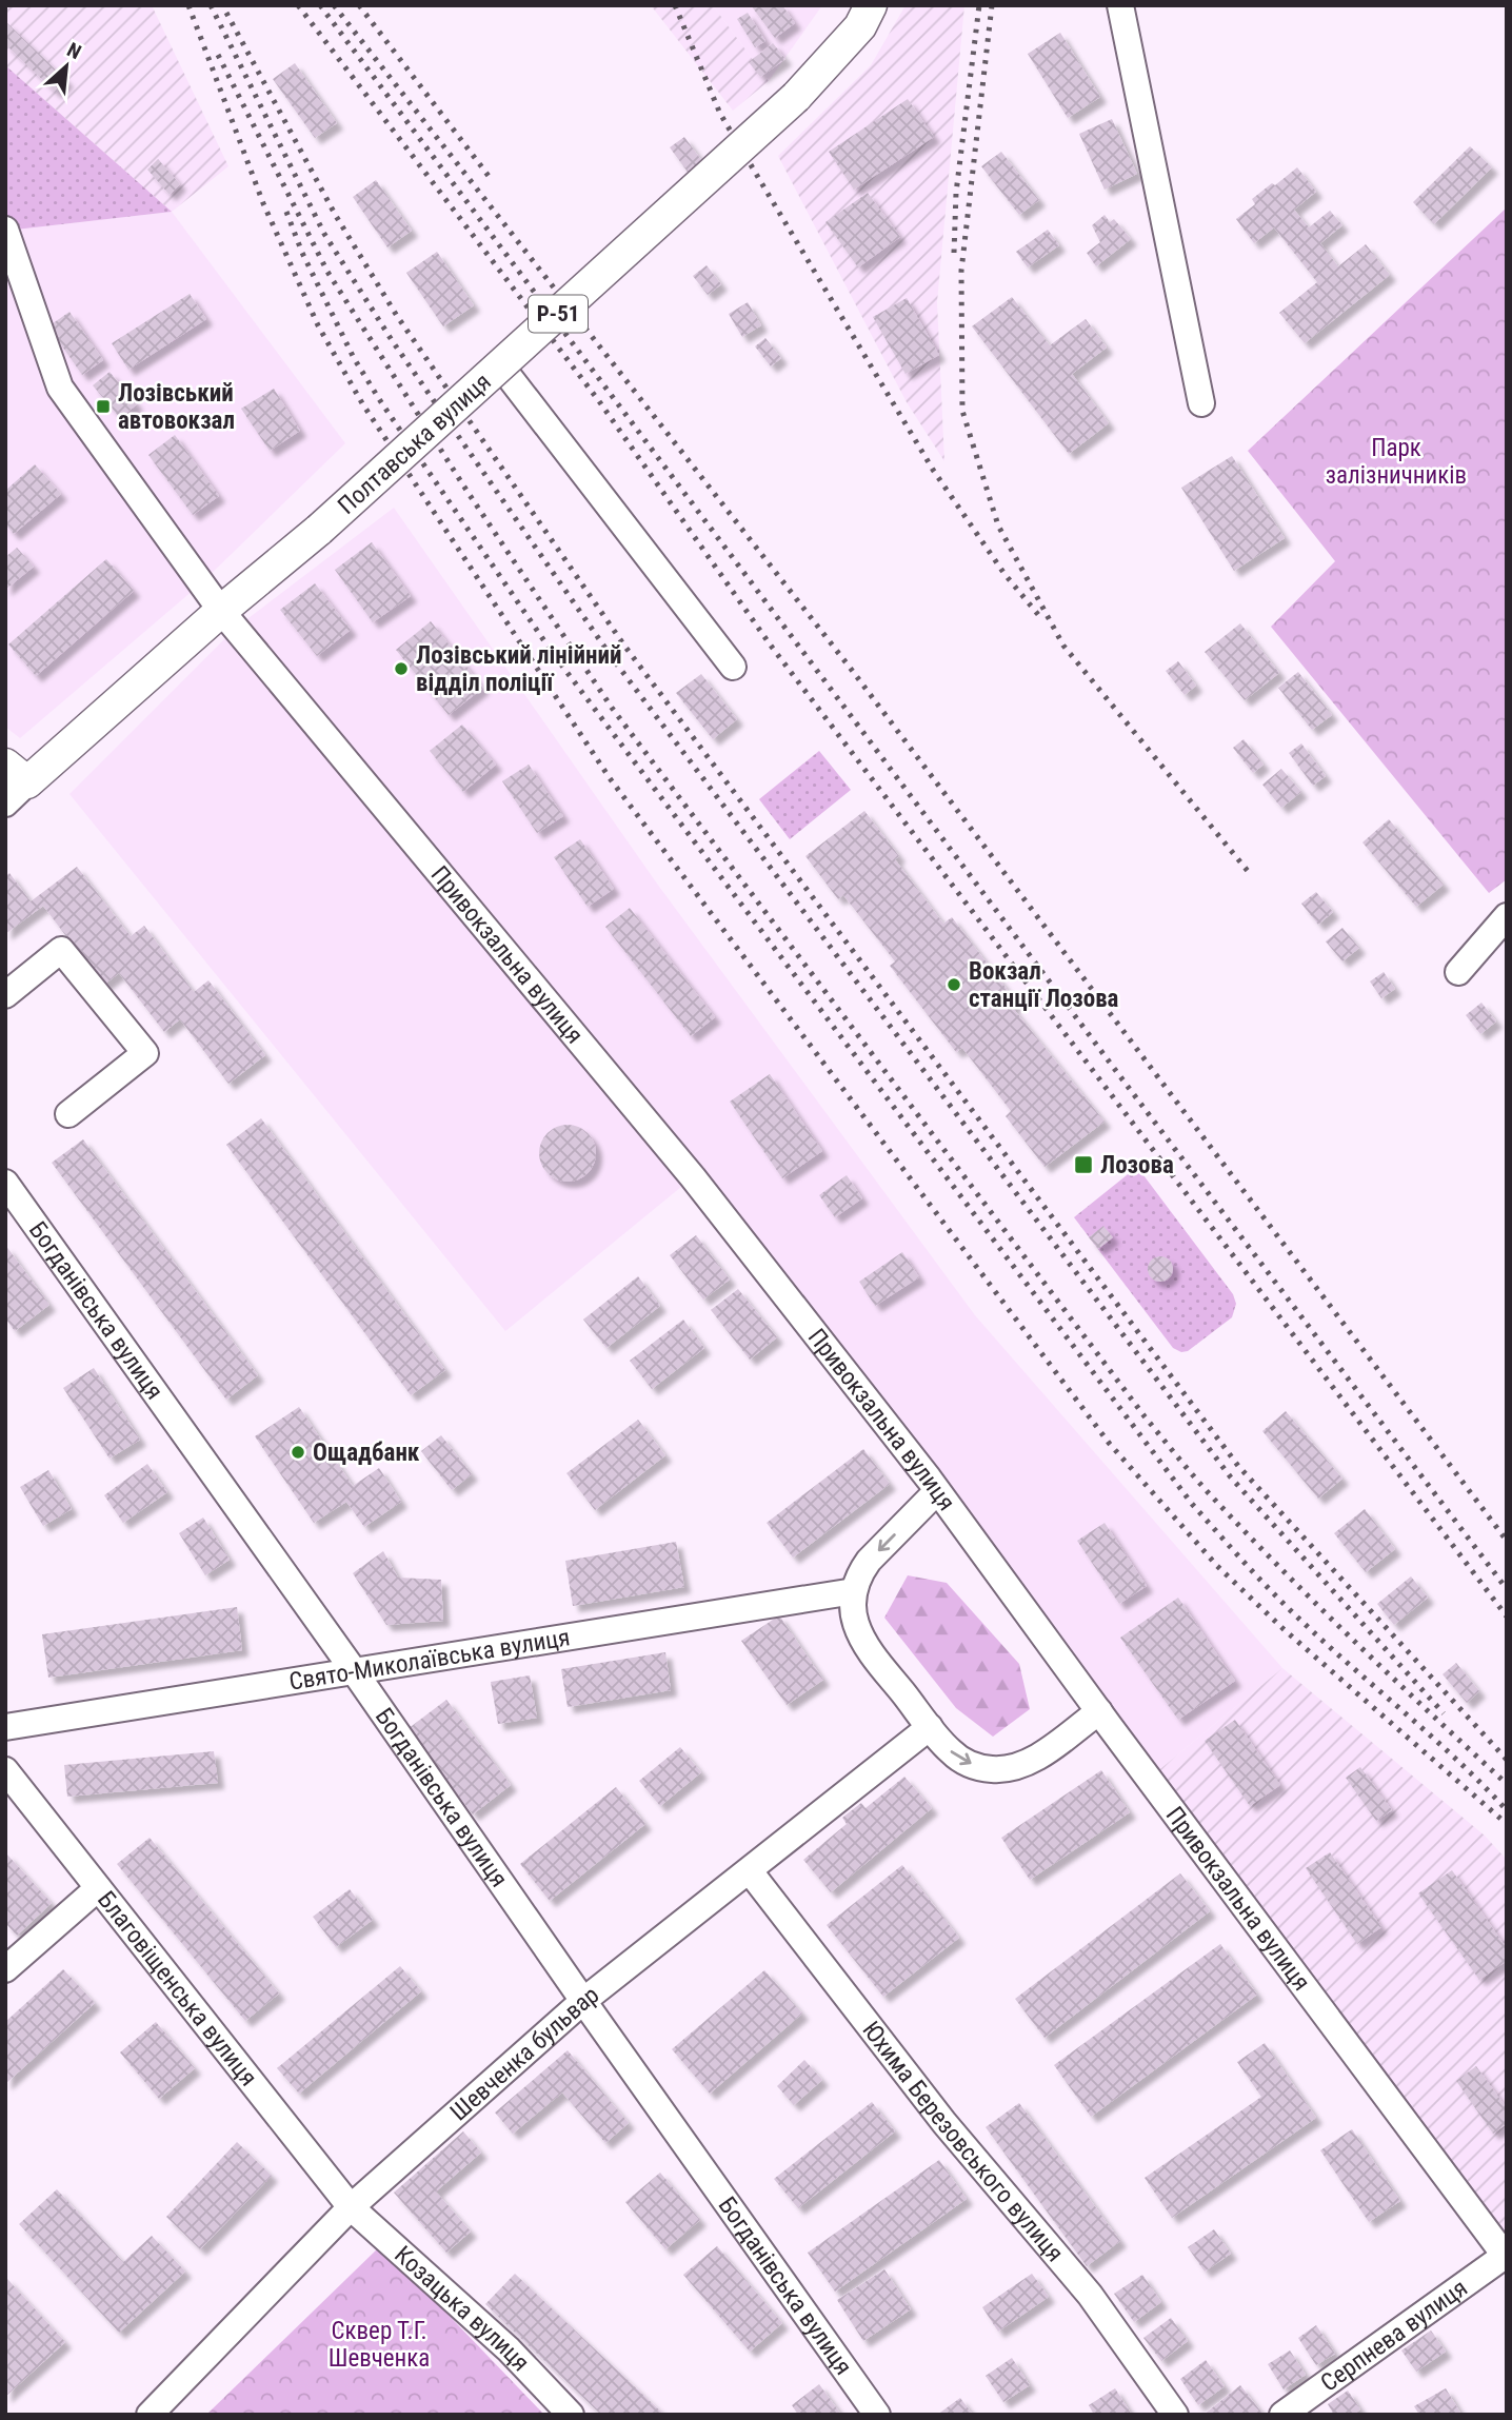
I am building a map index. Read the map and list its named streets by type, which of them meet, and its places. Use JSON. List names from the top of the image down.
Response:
{
  "streets": {
    "main road": ["Р-51", "Полтавська вулиця"],
    "street": [
      "Привокзальна вулиця",
      "Богданівська вулиця",
      "Свято-Миколаївська вулиця",
      "Благовіщенська вулиця",
      "Шевченка бульвар",
      "Юхима Березовського вулиця",
      "Козацька вулиця",
      "Серпнева вулиця"
    ]
  },
  "crossings": [
    ["Полтавська вулиця", "Привокзальна вулиця"],
    ["Привокзальна вулиця", "Серпнева вулиця"],
    ["Богданівська вулиця", "Свято-Миколаївська вулиця"],
    ["Богданівська вулиця", "Шевченка бульвар"],
    ["Благовіщенська вулиця", "Шевченка бульвар"],
    ["Благовіщенська вулиця", "Козацька вулиця"],
    ["Шевченка бульвар", "Юхима Березовського вулиця"],
    ["Шевченка бульвар", "Козацька вулиця"]
  ],
  "parks": ["Парк залізничників", "Сквер Т.Г. Шевченка"],
  "places": {
    "transit": ["Лозівський автовокзал", "Лозова"],
    "other": ["Лозівський лінійний відділ поліції", "Вокзал станції Лозова", "Ощадбанк"]
  },
  "north": "top right"
}
